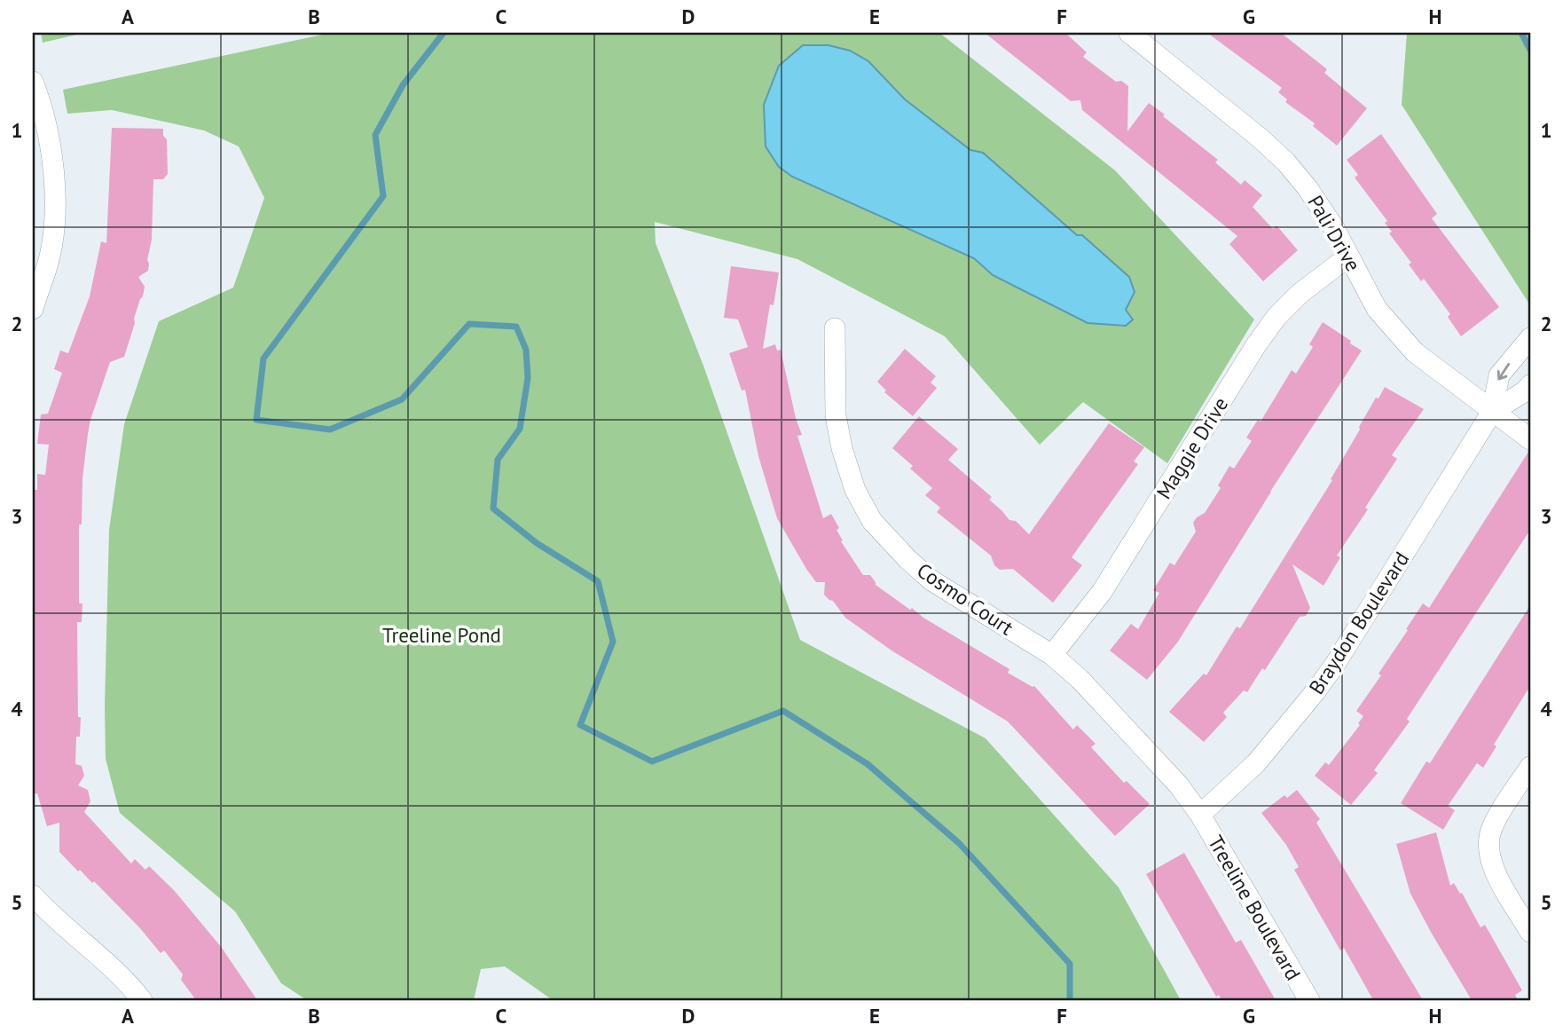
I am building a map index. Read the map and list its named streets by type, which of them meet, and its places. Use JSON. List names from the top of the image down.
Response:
{
  "streets": {
    "street": [
      "Pali Drive",
      "Maggie Drive",
      "Cosmo Court",
      "Braydon Boulevard",
      "Treeline Boulevard"
    ]
  },
  "crossings": [
    ["Pali Drive", "Maggie Drive"],
    ["Pali Drive", "Braydon Boulevard"],
    ["Maggie Drive", "Cosmo Court"],
    ["Cosmo Court", "Braydon Boulevard"],
    ["Cosmo Court", "Treeline Boulevard"],
    ["Braydon Boulevard", "Treeline Boulevard"]
  ],
  "parks": ["Treeline Pond"],
  "grid": {
    "columns": [
      "A",
      "B",
      "C",
      "D",
      "E",
      "F",
      "G",
      "H"
    ],
    "rows": [
      "1",
      "2",
      "3",
      "4",
      "5"
    ]
  }
}
